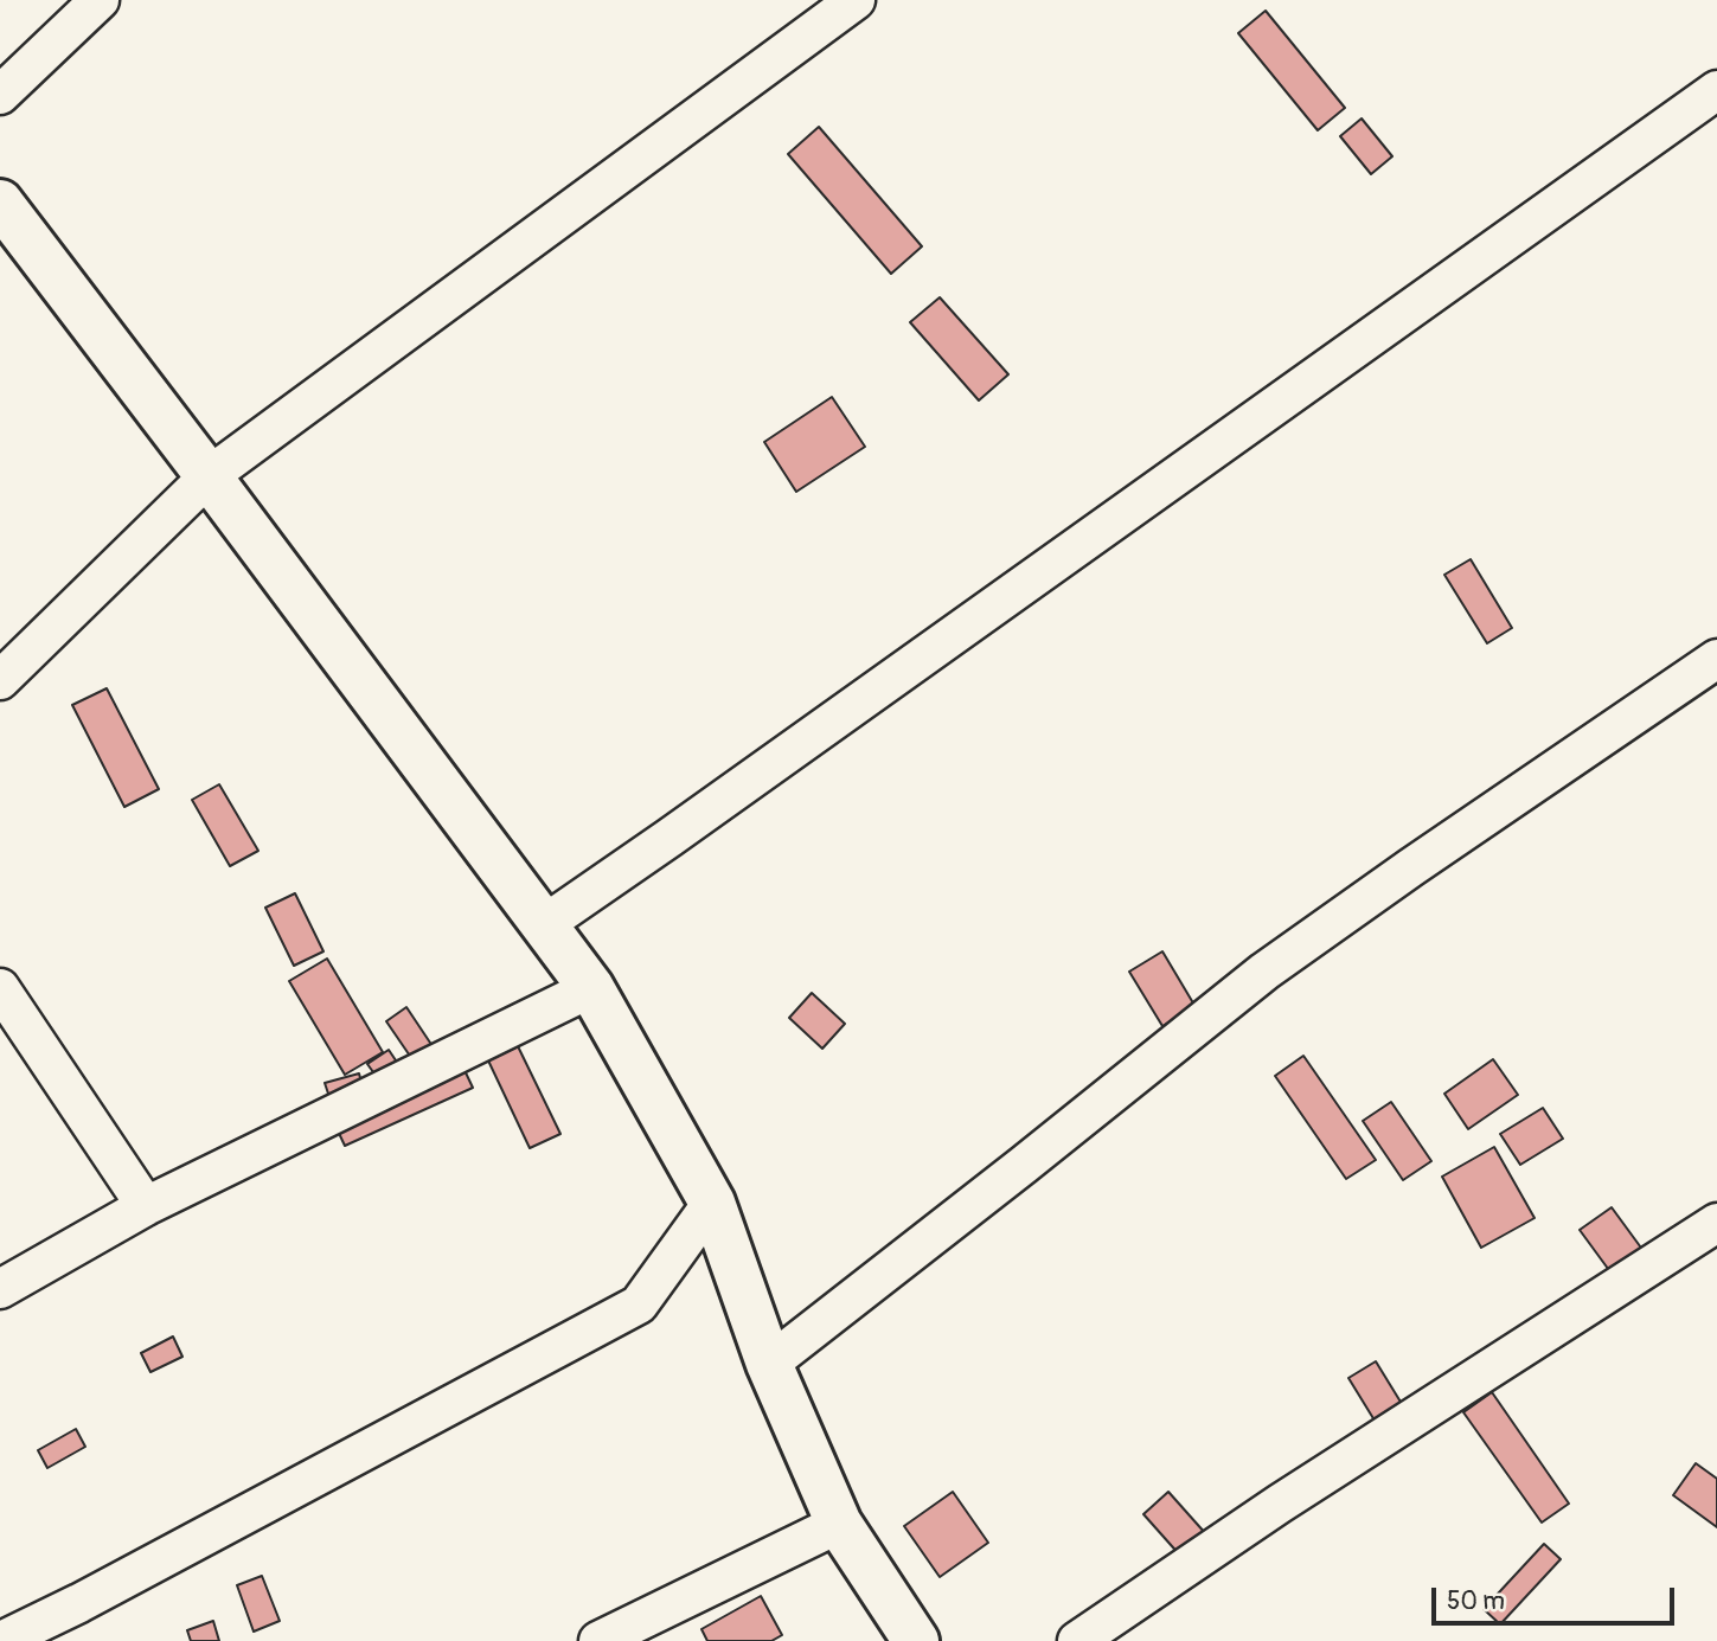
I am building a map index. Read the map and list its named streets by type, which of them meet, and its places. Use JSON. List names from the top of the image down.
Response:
{
  "scale_bar": "50 m"
}
